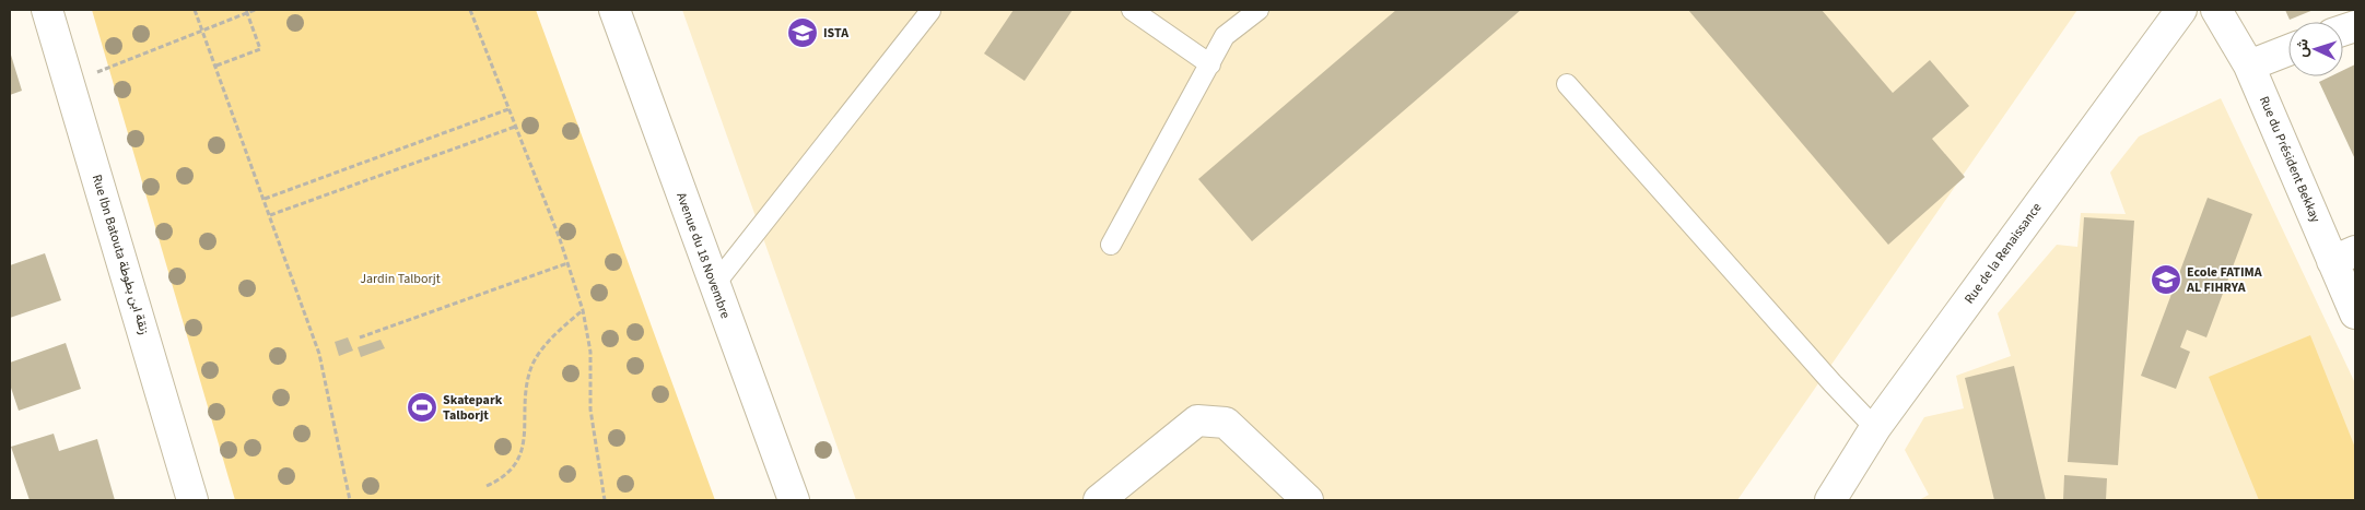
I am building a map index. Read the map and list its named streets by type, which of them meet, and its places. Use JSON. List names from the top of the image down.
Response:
{
  "streets": {
    "street": [
      "Rue du Président Bekkay",
      "Rue de la Renaissance",
      "Rue Ibn Batouta زنقة ابن بطوطة",
      "Avenue du 18 Novembre"
    ]
  },
  "parks": ["Jardin Talborjt"],
  "places": {
    "school or university": ["ISTA", "Ecole FATIMA AL FIHRYA"],
    "sports": ["Skatepark Talborjt"]
  },
  "north": "left"
}
